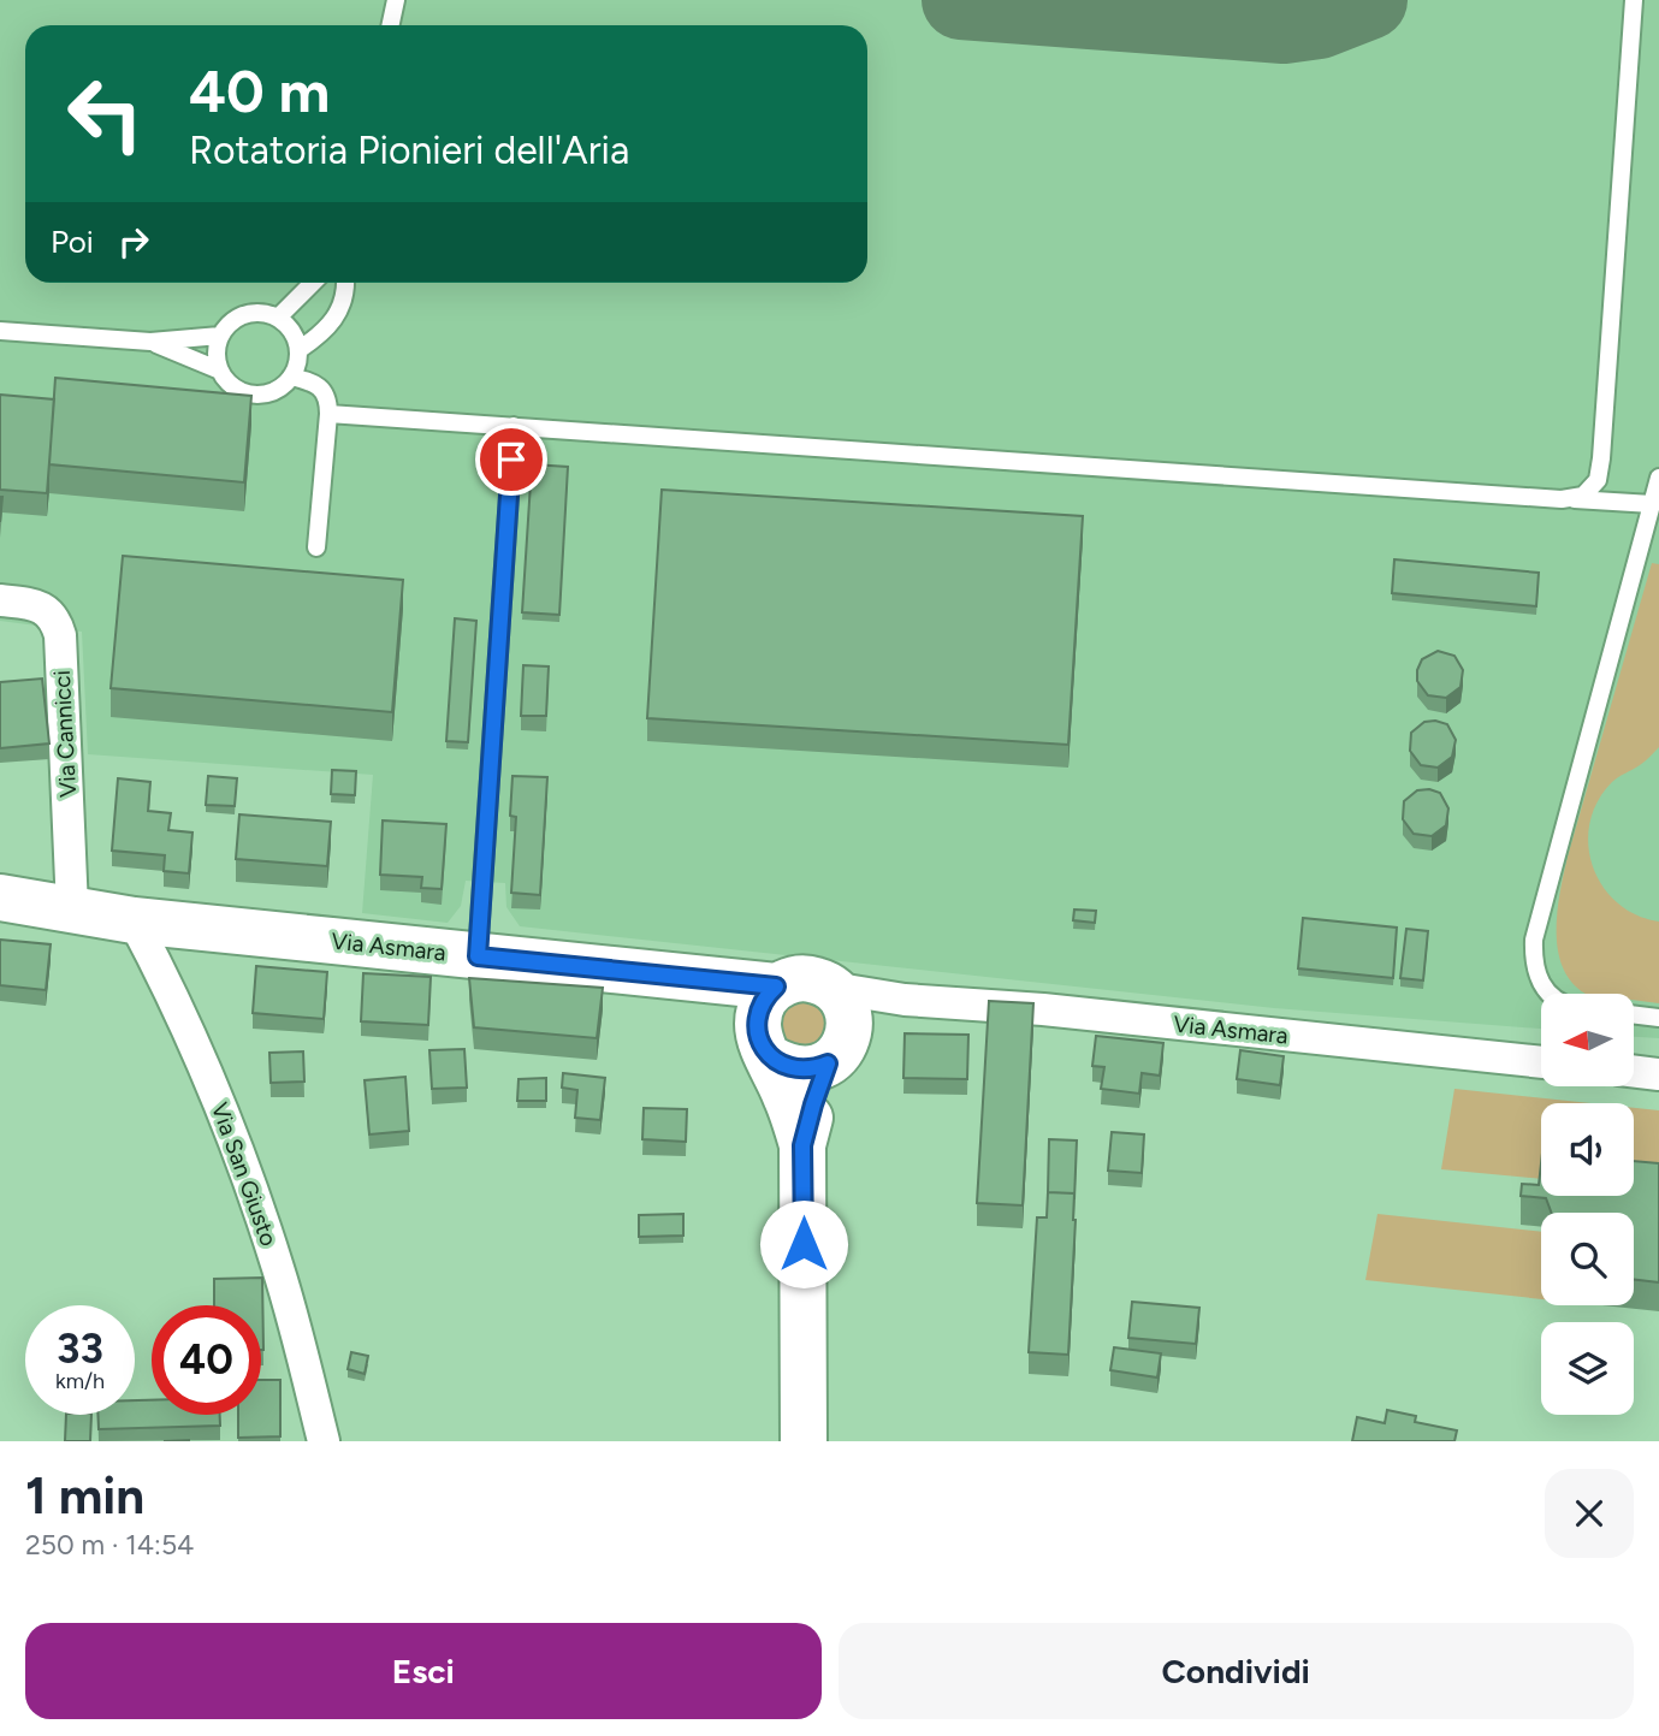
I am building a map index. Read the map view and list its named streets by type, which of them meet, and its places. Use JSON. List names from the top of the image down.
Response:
{
  "streets": {
    "street": ["Via Cannicci", "Via Asmara", "Via San Giusto"]
  },
  "crossings": [
    ["Via Cannicci", "Via Asmara"],
    ["Via Asmara", "Via San Giusto"]
  ],
  "north": "left",
  "page": {
    "turn": ["40 m", "Rotatoria Pionieri dell'Aria"],
    "then": "Poi",
    "speed": "33 km/h",
    "limit": "40",
    "heading": ["1 min", "250 m · 14:54"],
    "buttons": ["Esci", "Condividi"]
  }
}
